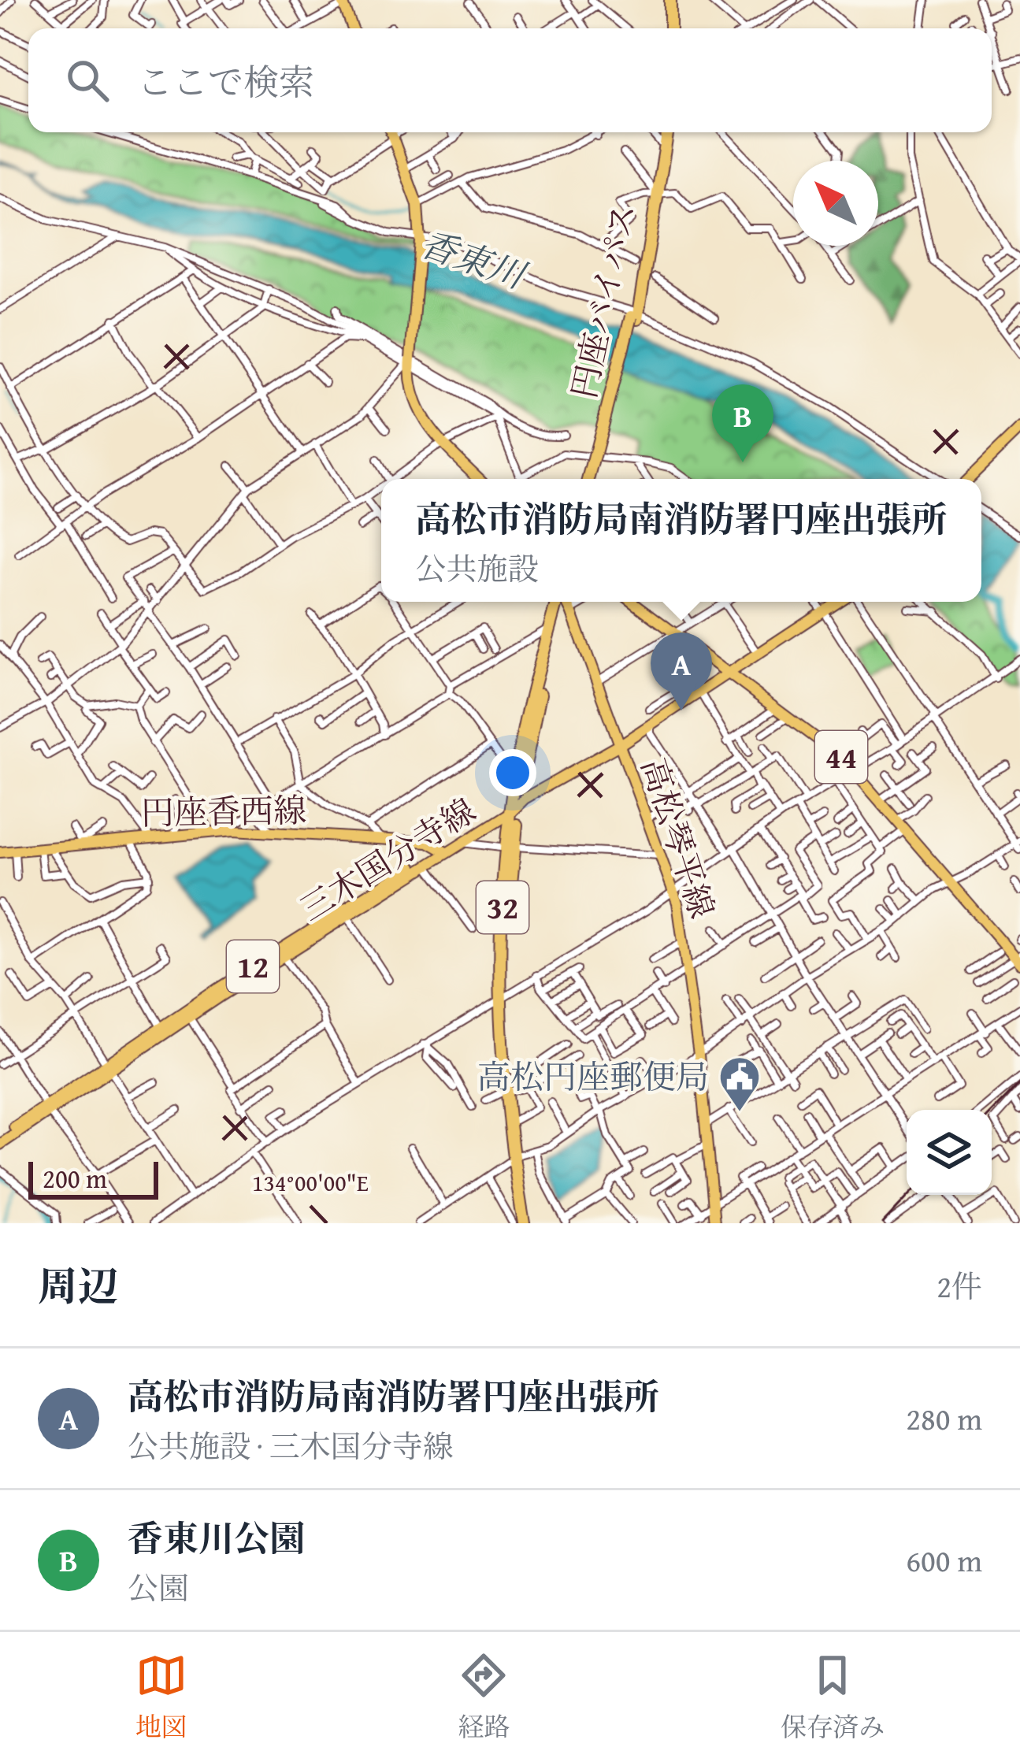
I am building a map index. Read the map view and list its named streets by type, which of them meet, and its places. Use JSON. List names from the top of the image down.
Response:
{
  "streets": {
    "highway": ["円座バイパス", "32"],
    "main road": [
      "44",
      "円座香西線",
      "高松琴平線",
      "三木国分寺線",
      "12"
    ]
  },
  "crossings": [
    ["44", "三木国分寺線"],
    ["円座香西線", "三木国分寺線"],
    ["高松琴平線", "三木国分寺線"],
    ["三木国分寺線", "32"]
  ],
  "water": ["香東川"],
  "places": {
    "public building": ["高松円座郵便局"]
  },
  "scale_bar": "200 m",
  "north": "top left",
  "page": {
    "search": "ここで検索",
    "pins": ["B", "A"],
    "popup": ["高松市消防局南消防署円座出張所", "公共施設"],
    "scale": "200 m",
    "heading": ["周辺", "2件"],
    "list": [
      {
        "mark": "A",
        "name": "高松市消防局南消防署円座出張所",
        "note": "公共施設 · 三木国分寺線",
        "value": "280 m"
      },
      {
        "mark": "B",
        "name": "香東川公園",
        "note": "公園",
        "value": "600 m"
      }
    ],
    "nav": ["地図", "経路", "保存済み"]
  },
  "coordinates": ["134°00'00\"E"]
}
